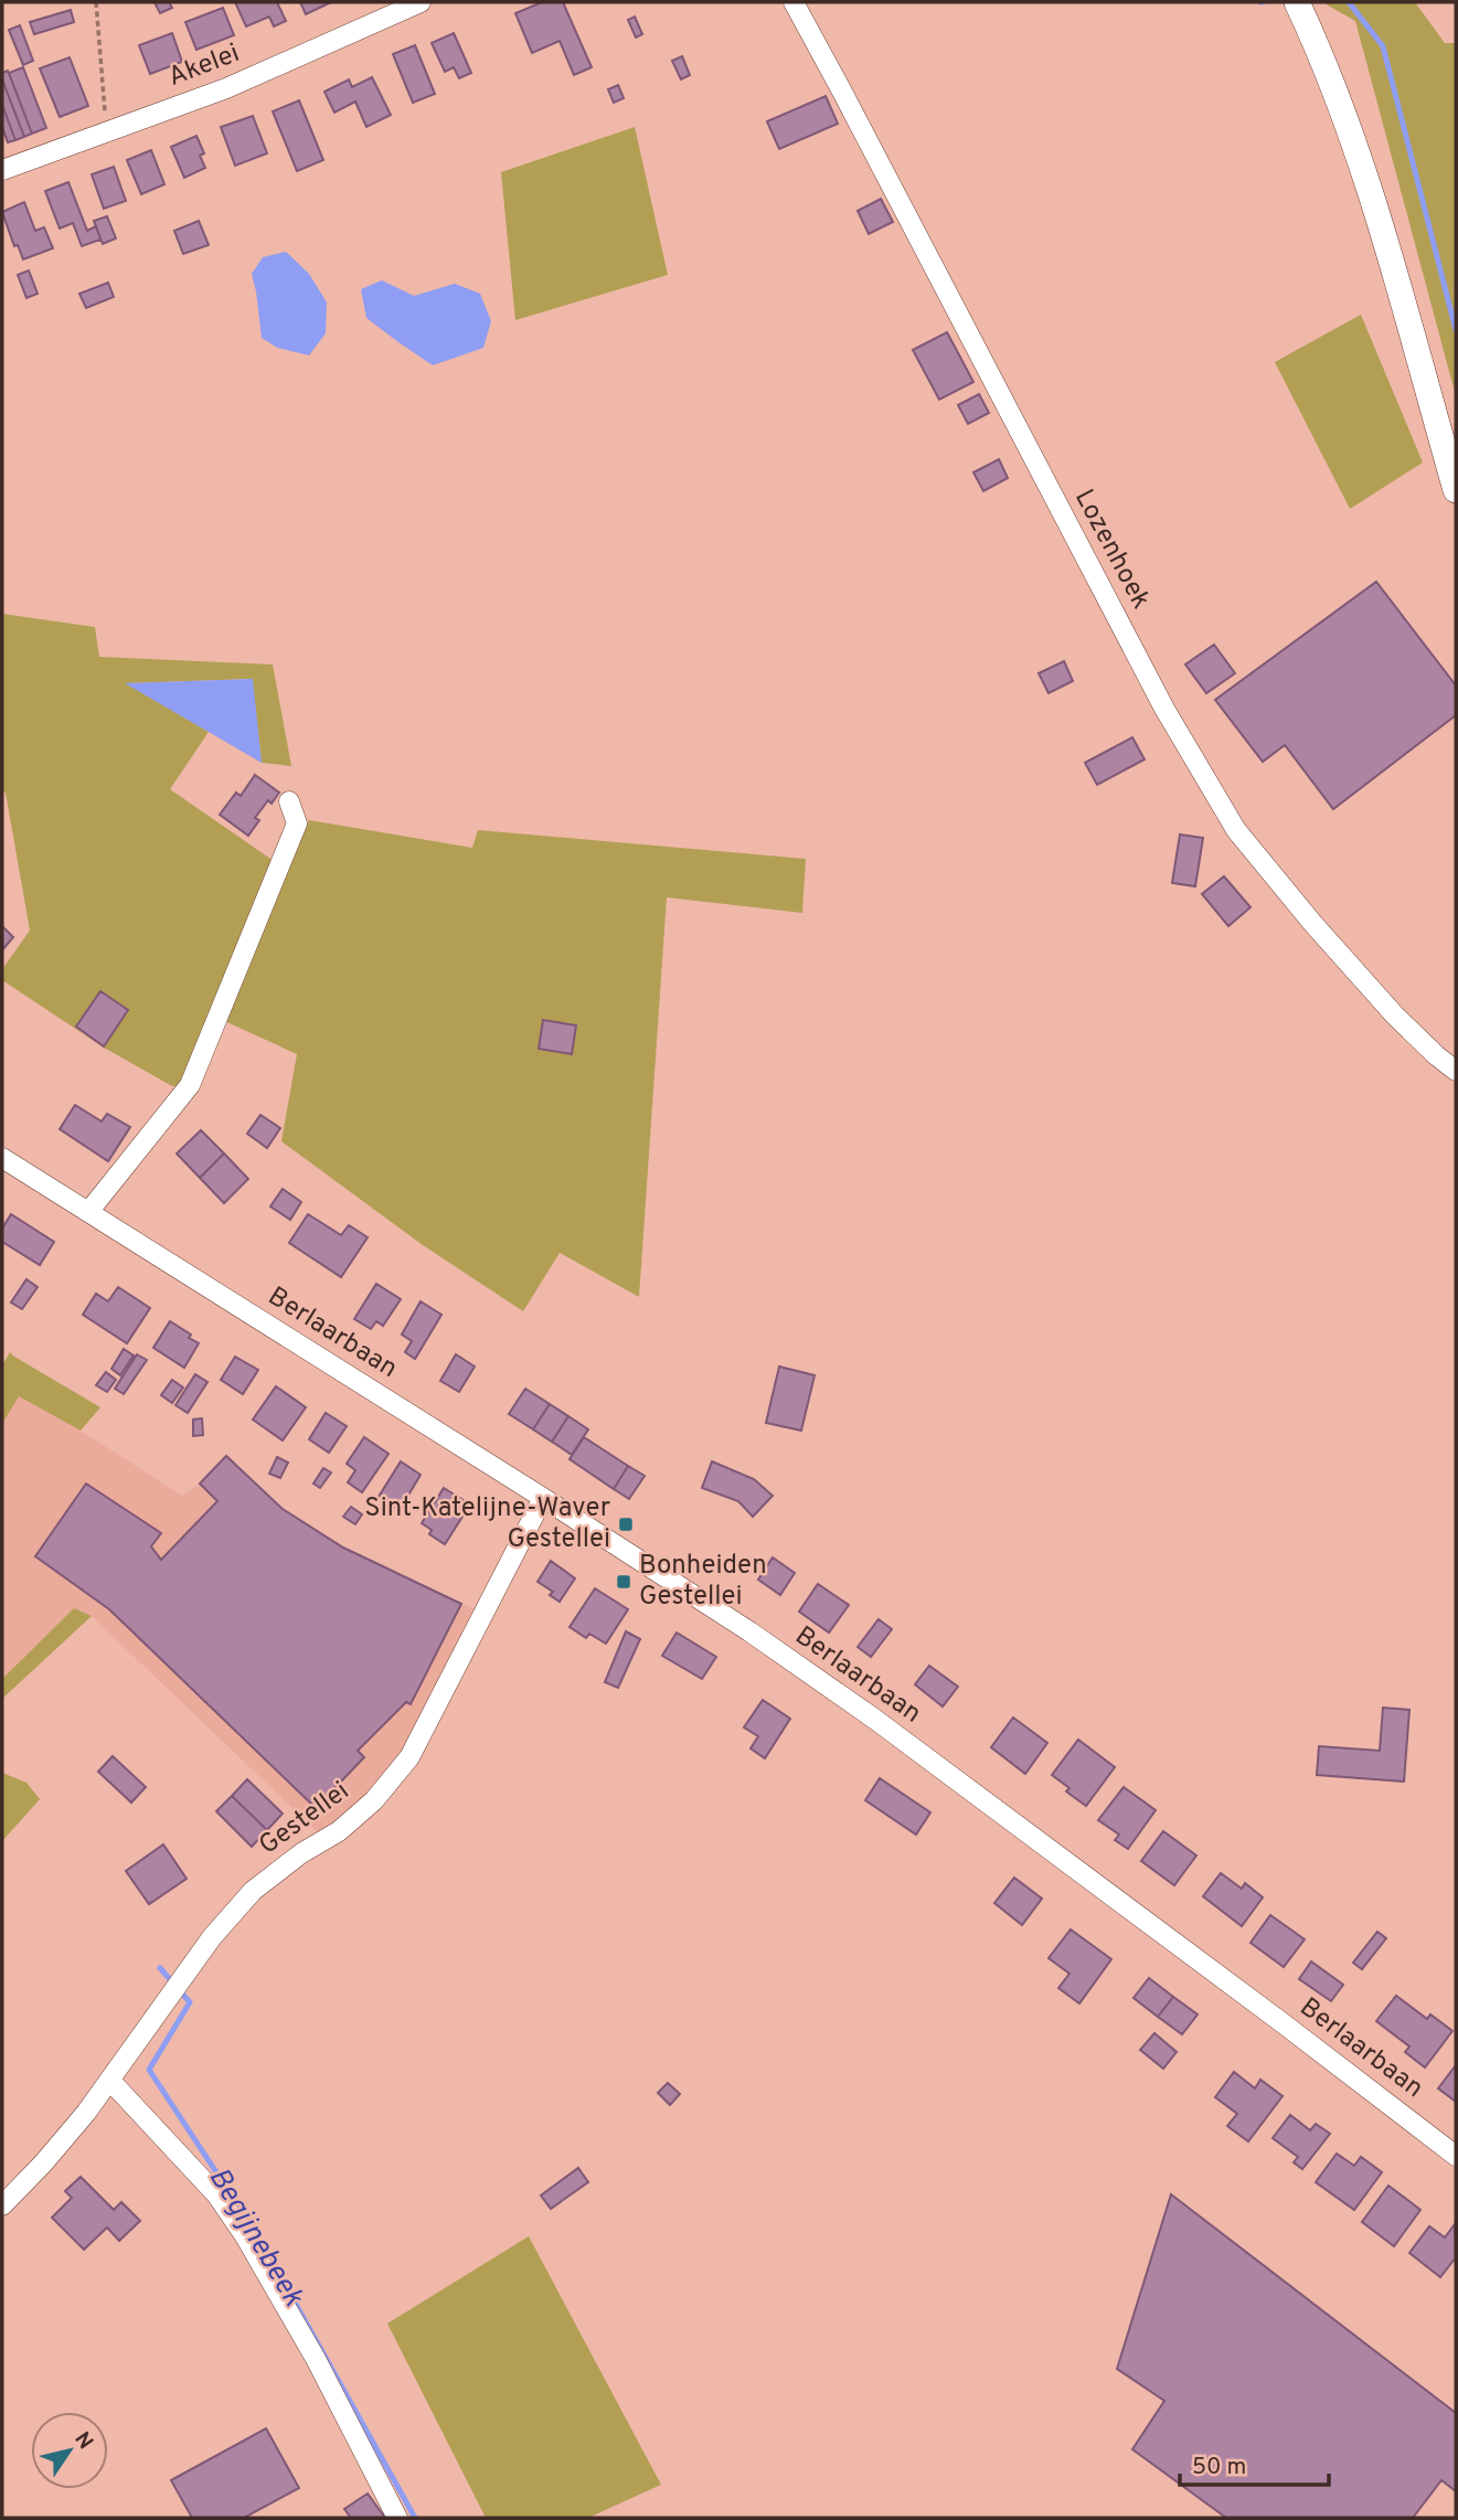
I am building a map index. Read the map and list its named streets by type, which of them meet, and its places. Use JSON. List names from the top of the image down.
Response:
{
  "streets": {
    "street": [
      "Akelei",
      "Lozenhoek",
      "Berlaarbaan",
      "Gestellei"
    ]
  },
  "crossings": [
    ["Berlaarbaan", "Gestellei"]
  ],
  "water": ["Begijnebeek"],
  "places": {
    "transit": ["Sint-Katelijne-Waver Gestellei", "Bonheiden Gestellei"]
  },
  "scale_bar": "50 m",
  "north": "top right"
}
